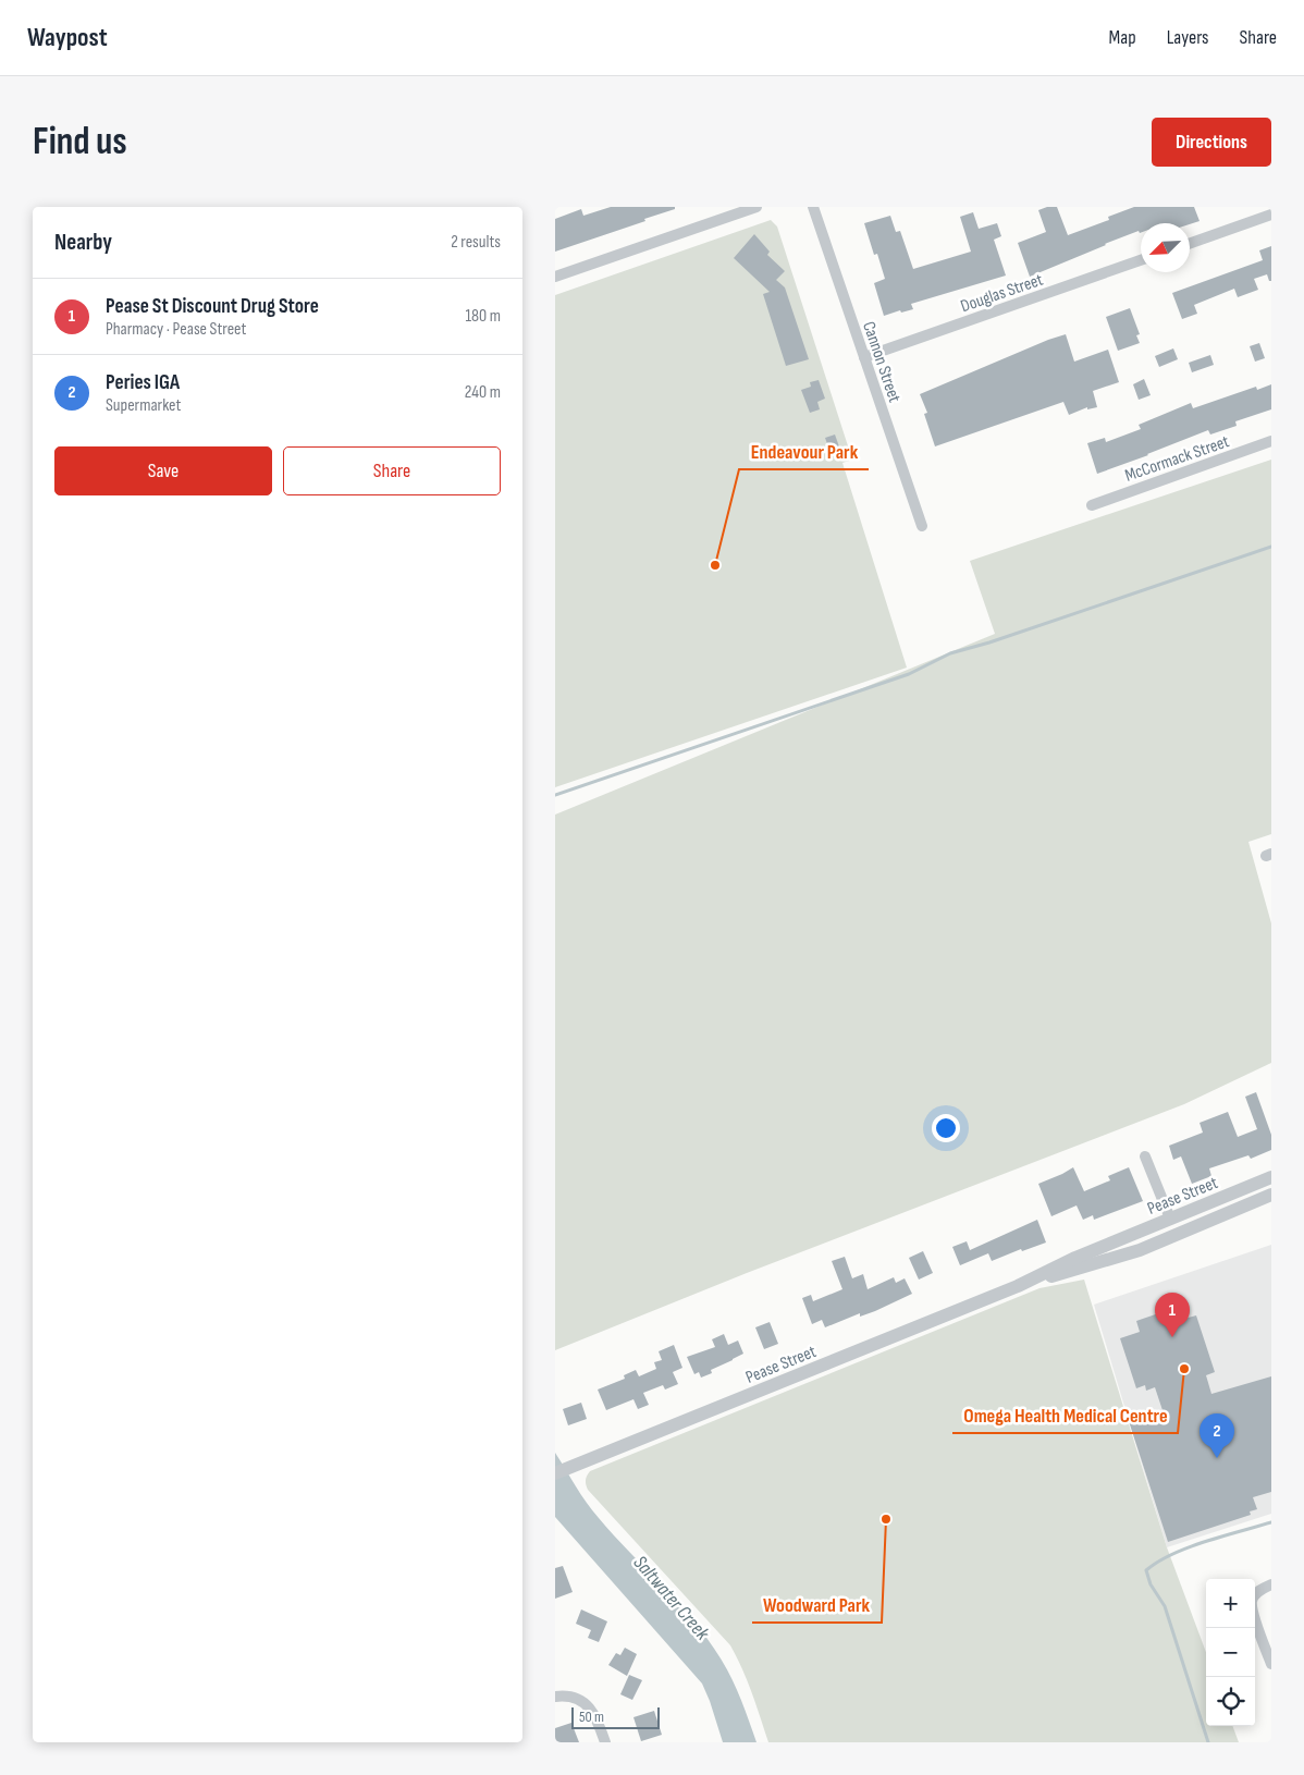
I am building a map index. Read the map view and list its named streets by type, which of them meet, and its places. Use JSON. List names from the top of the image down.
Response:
{
  "streets": {
    "street": [
      "Douglas Street",
      "Cannon Street",
      "McCormack Street",
      "Pease Street"
    ]
  },
  "crossings": [
    ["Douglas Street", "Cannon Street"]
  ],
  "water": ["Saltwater Creek"],
  "places": ["Endeavour Park", "Omega Health Medical Centre", "Woodward Park"],
  "scale_bar": "50 m",
  "north": "bottom left",
  "page": {
    "header": "Waypost",
    "nav": ["Map", "Layers", "Share"],
    "buttons": [
      "Directions",
      ["Save", "Share"]
    ],
    "title": "Find us",
    "heading": ["Nearby", "2 results"],
    "list": [
      {
        "mark": "1",
        "name": "Pease St Discount Drug Store",
        "note": "Pharmacy · Pease Street",
        "value": "180 m"
      },
      {
        "mark": "2",
        "name": "Peries IGA",
        "note": "Supermarket",
        "value": "240 m"
      }
    ],
    "pins": ["1", "2"],
    "map_buttons": ["+", "−"],
    "scale": "50 m"
  }
}
